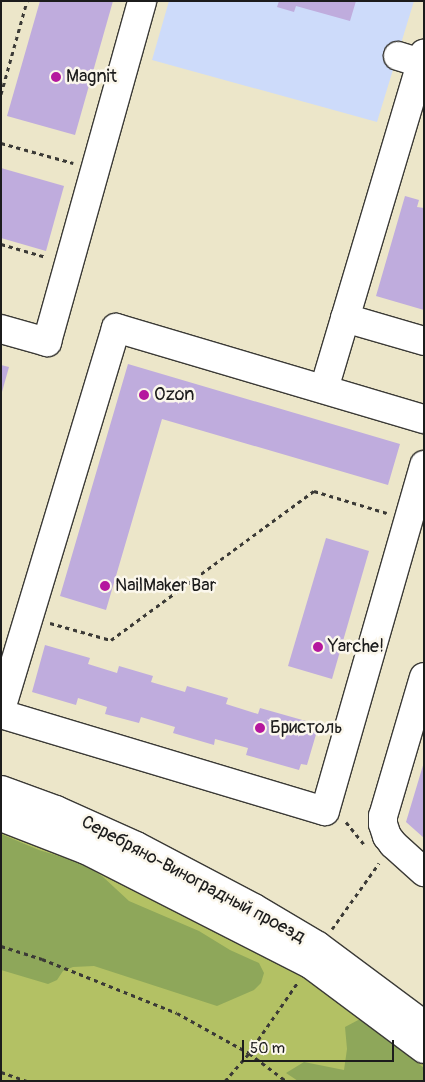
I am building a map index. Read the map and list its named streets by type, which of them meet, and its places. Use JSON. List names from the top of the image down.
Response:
{
  "streets": {
    "street": ["Серебряно-Виноградный проезд"]
  },
  "places": [
    "Magnit",
    "Ozon",
    "NailMaker Bar",
    "Yarche!",
    "Бристоль"
  ],
  "scale_bar": "50 m"
}
